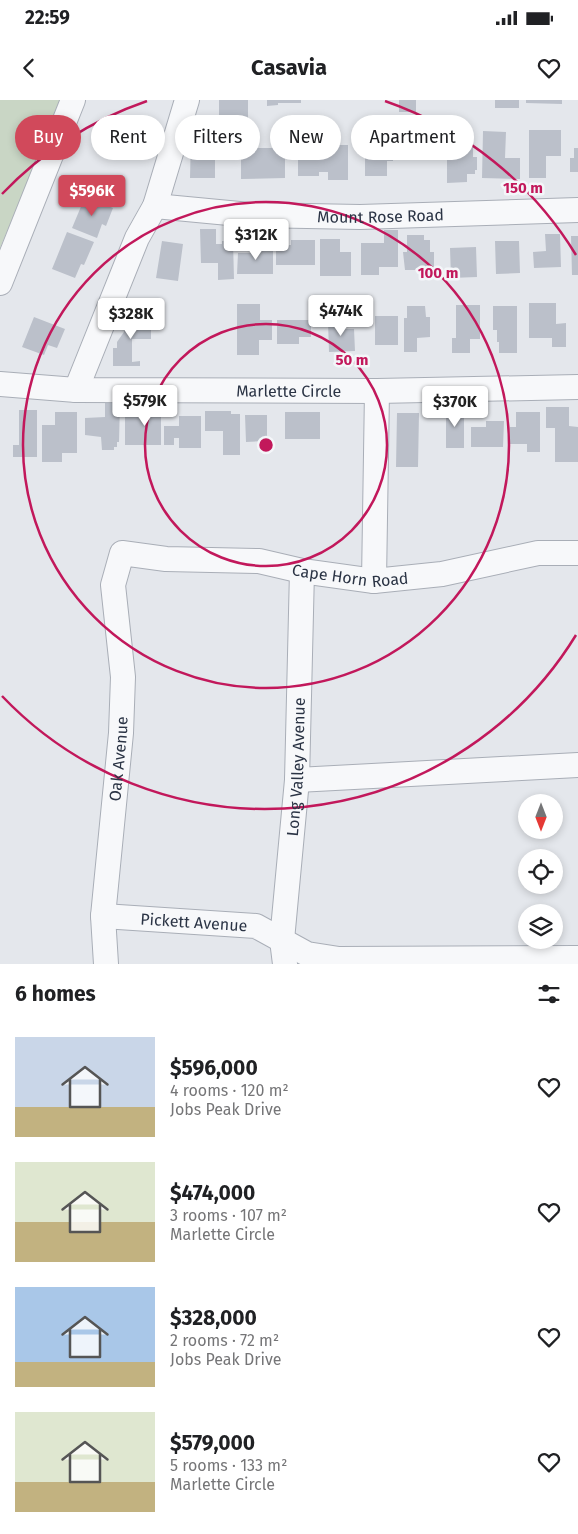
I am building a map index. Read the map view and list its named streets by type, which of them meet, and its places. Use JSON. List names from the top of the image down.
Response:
{
  "streets": {
    "street": [
      "Mount Rose Road",
      "Marlette Circle",
      "Cape Horn Road",
      "Oak Avenue",
      "Long Valley Avenue",
      "Pickett Avenue"
    ]
  },
  "crossings": [
    ["Cape Horn Road", "Oak Avenue"],
    ["Cape Horn Road", "Long Valley Avenue"],
    ["Oak Avenue", "Pickett Avenue"],
    ["Long Valley Avenue", "Pickett Avenue"]
  ],
  "north": "bottom",
  "page": {
    "status": "22:59",
    "header": "Casavia",
    "chip": [
      "Buy",
      "Rent",
      "Filters",
      "New",
      "Apartment"
    ],
    "price": [
      "$596K",
      "$312K",
      "$474K",
      "$328K",
      "$579K",
      "$370K"
    ],
    "heading": "6 homes",
    "list": [
      {
        "name": "$596,000",
        "note": "4 rooms · 120 m² · Jobs Peak Drive"
      },
      {
        "name": "$474,000",
        "note": "3 rooms · 107 m² · Marlette Circle"
      },
      {
        "name": "$328,000",
        "note": "2 rooms · 72 m² · Jobs Peak Drive"
      },
      {
        "name": "$579,000",
        "note": "5 rooms · 133 m² · Marlette Circle"
      }
    ]
  },
  "rings": ["150 m", "100 m", "50 m"]
}
